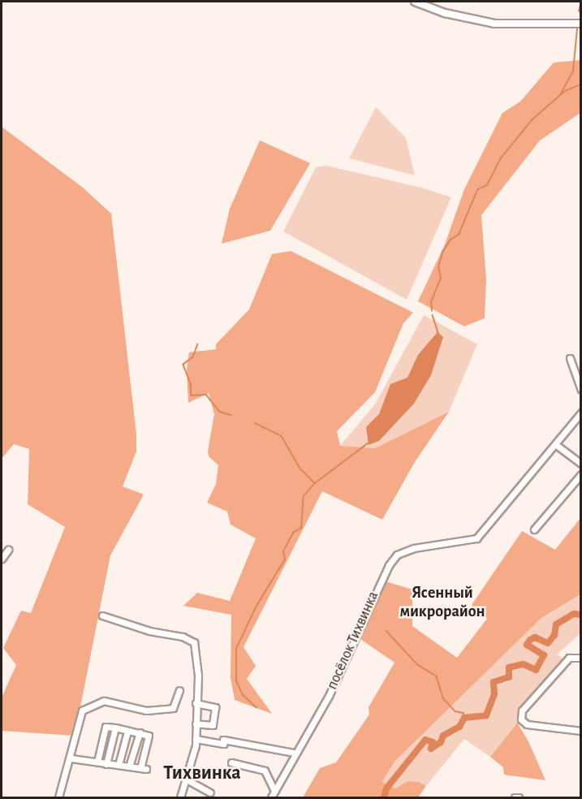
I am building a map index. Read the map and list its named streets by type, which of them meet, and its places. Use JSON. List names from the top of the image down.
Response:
{
  "streets": {
    "street": ["посёлок Тихвинка"]
  },
  "districts": ["Ясенный микрорайон", "Тихвинка"]
}
